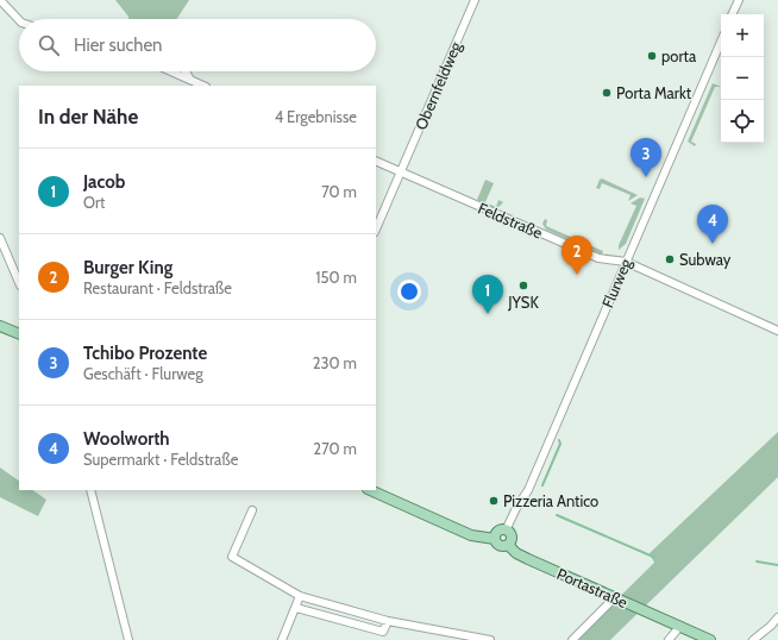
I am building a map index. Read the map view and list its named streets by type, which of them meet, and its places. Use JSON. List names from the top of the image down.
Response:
{
  "streets": {
    "main road": ["Portastraße"],
    "street": ["Obernfeldweg", "Feldstraße", "Flurweg"]
  },
  "crossings": [
    ["Obernfeldweg", "Feldstraße"],
    ["Feldstraße", "Flurweg"],
    ["Flurweg", "Portastraße"]
  ],
  "places": [
    "porta",
    "Porta Markt",
    "Subway",
    "JYSK",
    "Pizzeria Antico"
  ],
  "page": {
    "map_buttons": ["+", "−"],
    "search": "Hier suchen",
    "heading": ["In der Nähe", "4 Ergebnisse"],
    "pins": [
      "3",
      "4",
      "2",
      "1"
    ],
    "list": [
      {
        "mark": "1",
        "name": "Jacob",
        "note": "Ort",
        "value": "70 m"
      },
      {
        "mark": "2",
        "name": "Burger King",
        "note": "Restaurant · Feldstraße",
        "value": "150 m"
      },
      {
        "mark": "3",
        "name": "Tchibo Prozente",
        "note": "Geschäft · Flurweg",
        "value": "230 m"
      },
      {
        "mark": "4",
        "name": "Woolworth",
        "note": "Supermarkt · Feldstraße",
        "value": "270 m"
      }
    ]
  }
}
